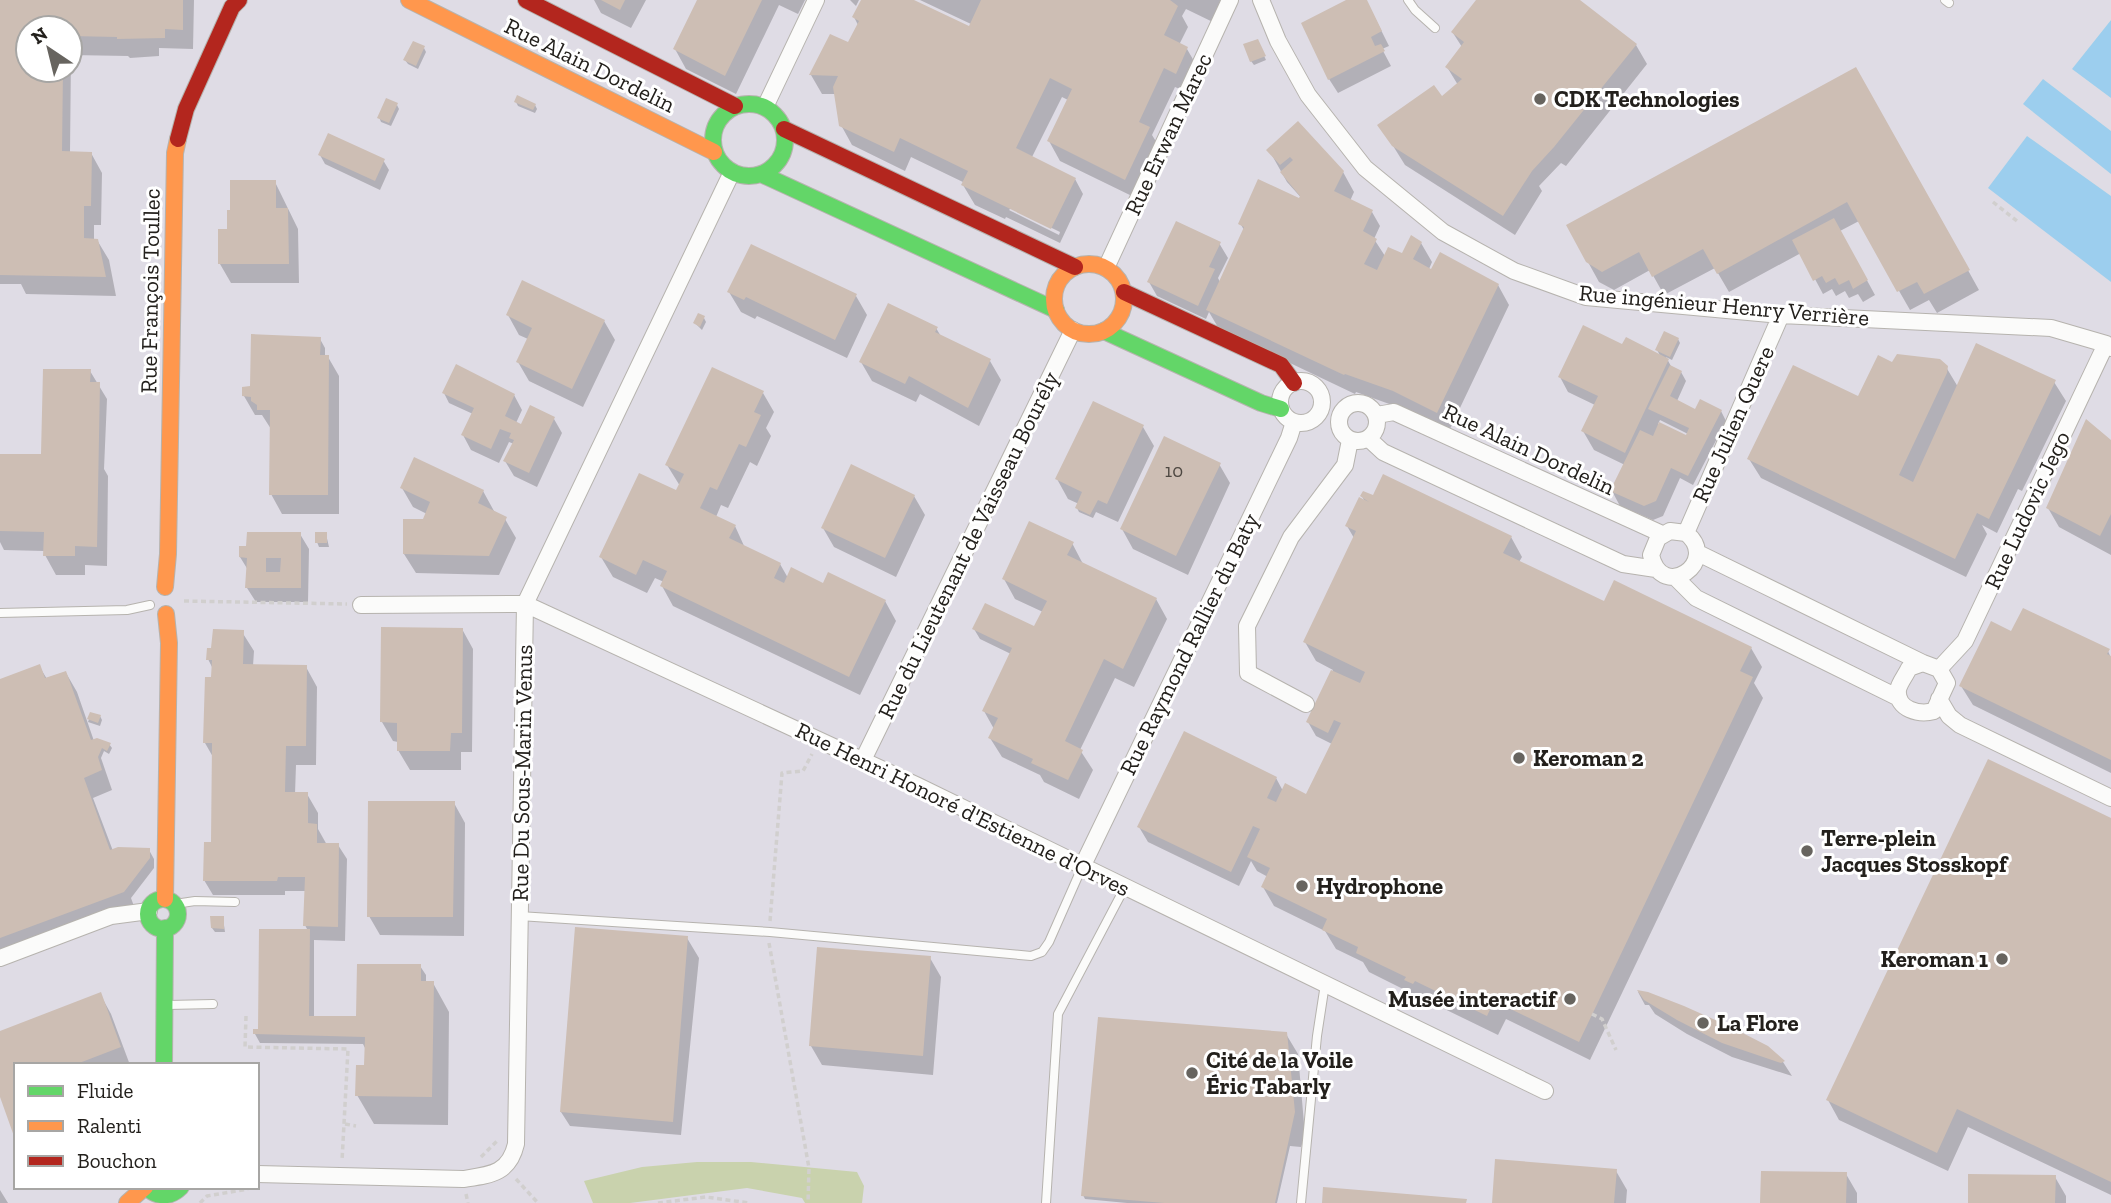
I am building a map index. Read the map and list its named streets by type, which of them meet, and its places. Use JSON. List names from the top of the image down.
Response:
{
  "streets": {
    "street": [
      "Rue Alain Dordelin",
      "Rue Erwan Marec",
      "Rue François Toullec",
      "Rue ingénieur Henry Verrière",
      "Rue Julien Quere",
      "Rue Ludovic Jego",
      "Rue du Lieutenant de Vaisseau Bourély",
      "Rue Raymond Rallier du Baty",
      "Rue Du Sous-Marin Venus",
      "Rue Henri Honoré d'Estienne d'Orves"
    ]
  },
  "crossings": [
    ["Rue Alain Dordelin", "Rue Julien Quere"],
    ["Rue Alain Dordelin", "Rue Du Sous-Marin Venus"],
    ["Rue Erwan Marec", "Rue du Lieutenant de Vaisseau Bourély"],
    ["Rue ingénieur Henry Verrière", "Rue Julien Quere"],
    ["Rue ingénieur Henry Verrière", "Rue Ludovic Jego"],
    ["Rue du Lieutenant de Vaisseau Bourély", "Rue Henri Honoré d'Estienne d'Orves"],
    ["Rue Raymond Rallier du Baty", "Rue Henri Honoré d'Estienne d'Orves"],
    ["Rue Du Sous-Marin Venus", "Rue Henri Honoré d'Estienne d'Orves"]
  ],
  "places": [
    "CDK Technologies",
    "Keroman 2",
    "Terre-plein Jacques Stosskopf",
    "Hydrophone",
    "Keroman 1",
    "Musée interactif",
    "La Flore",
    "Cité de la Voile Éric Tabarly"
  ],
  "house_numbers": ["10"],
  "legend": ["Fluide", "Ralenti", "Bouchon"],
  "north": "top left"
}
